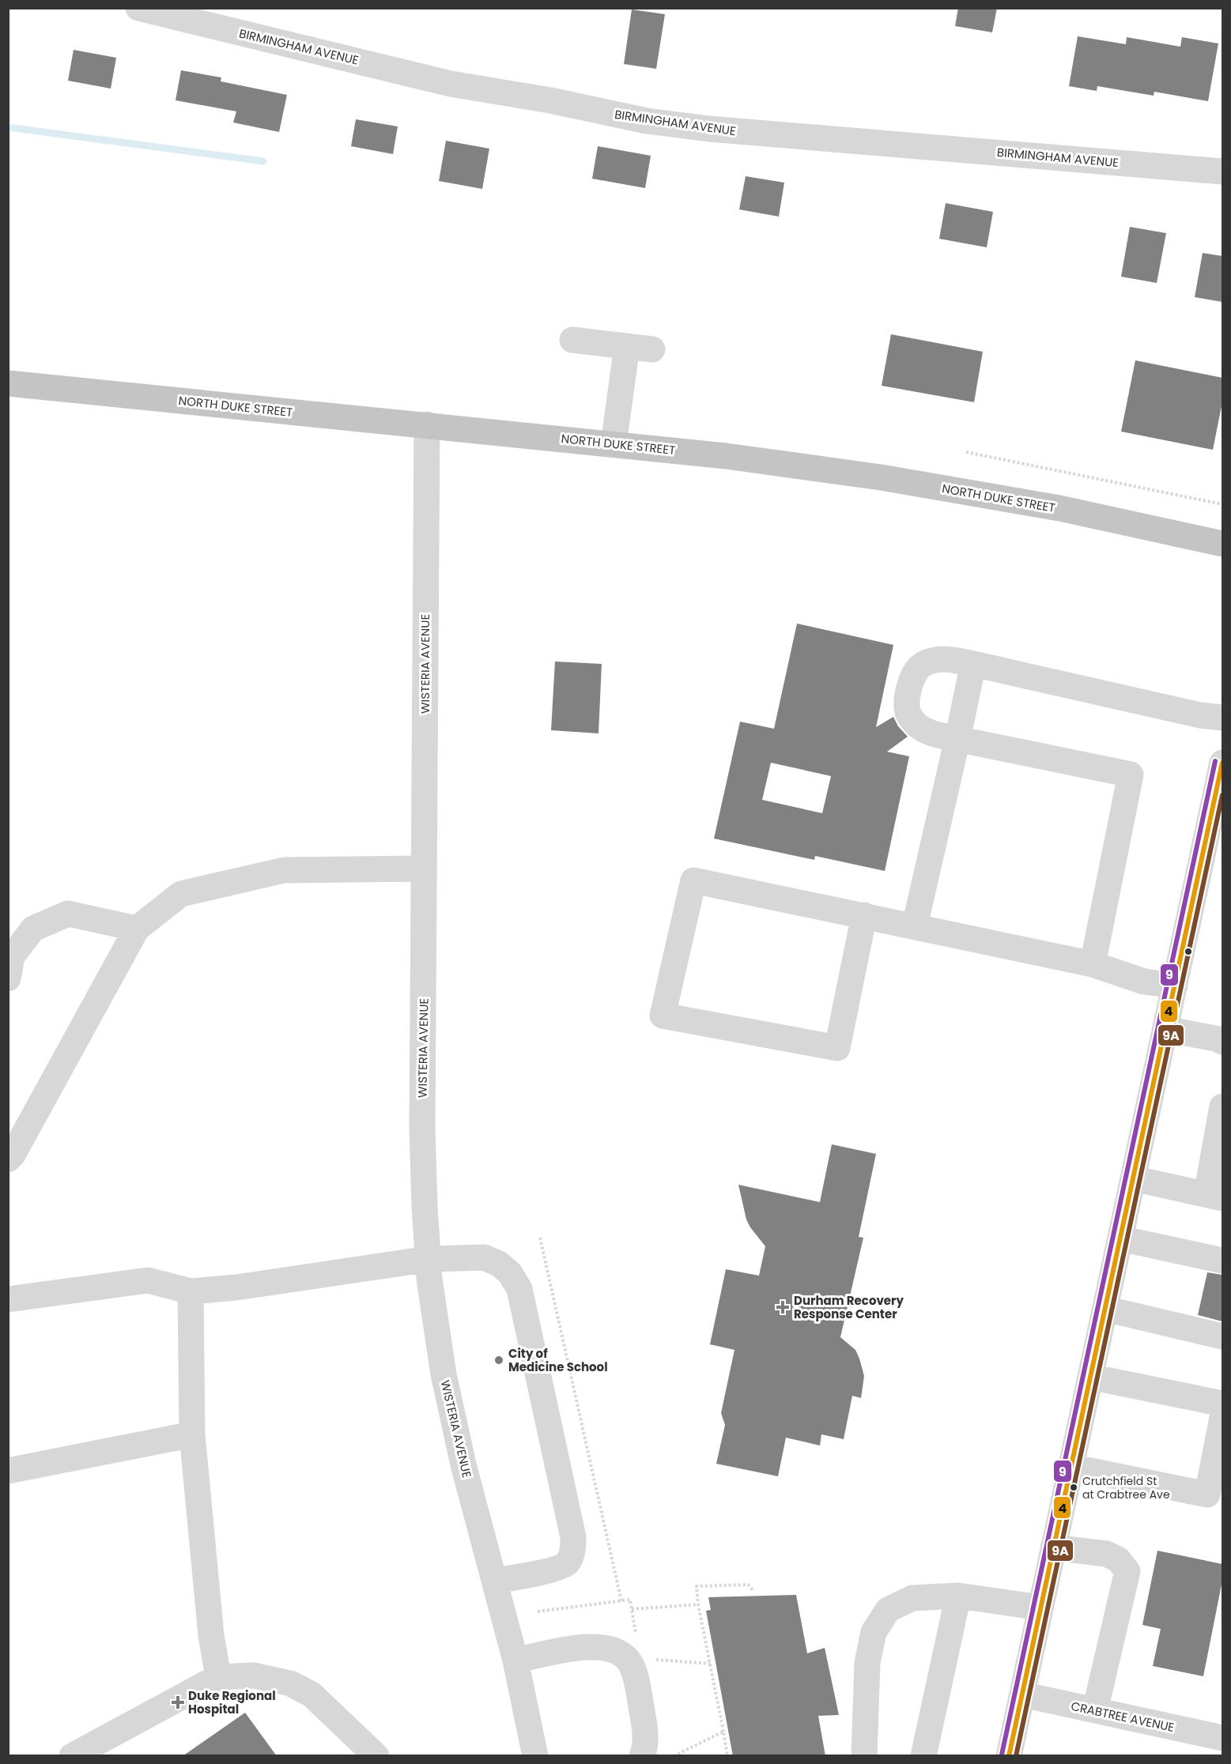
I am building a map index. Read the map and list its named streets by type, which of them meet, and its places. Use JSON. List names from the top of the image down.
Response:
{
  "streets": {
    "highway": ["NORTH DUKE STREET"],
    "street": ["BIRMINGHAM AVENUE", "WISTERIA AVENUE", "CRABTREE AVENUE"]
  },
  "crossings": [
    ["NORTH DUKE STREET", "WISTERIA AVENUE"]
  ],
  "places": {
    "health": ["Durham Recovery Response Center", "Duke Regional Hospital"],
    "other": ["City of Medicine School", "Crutchfield St at Crabtree Ave"]
  },
  "lines": ["transit line 9", "transit line 4", "transit line 9A"]
}
